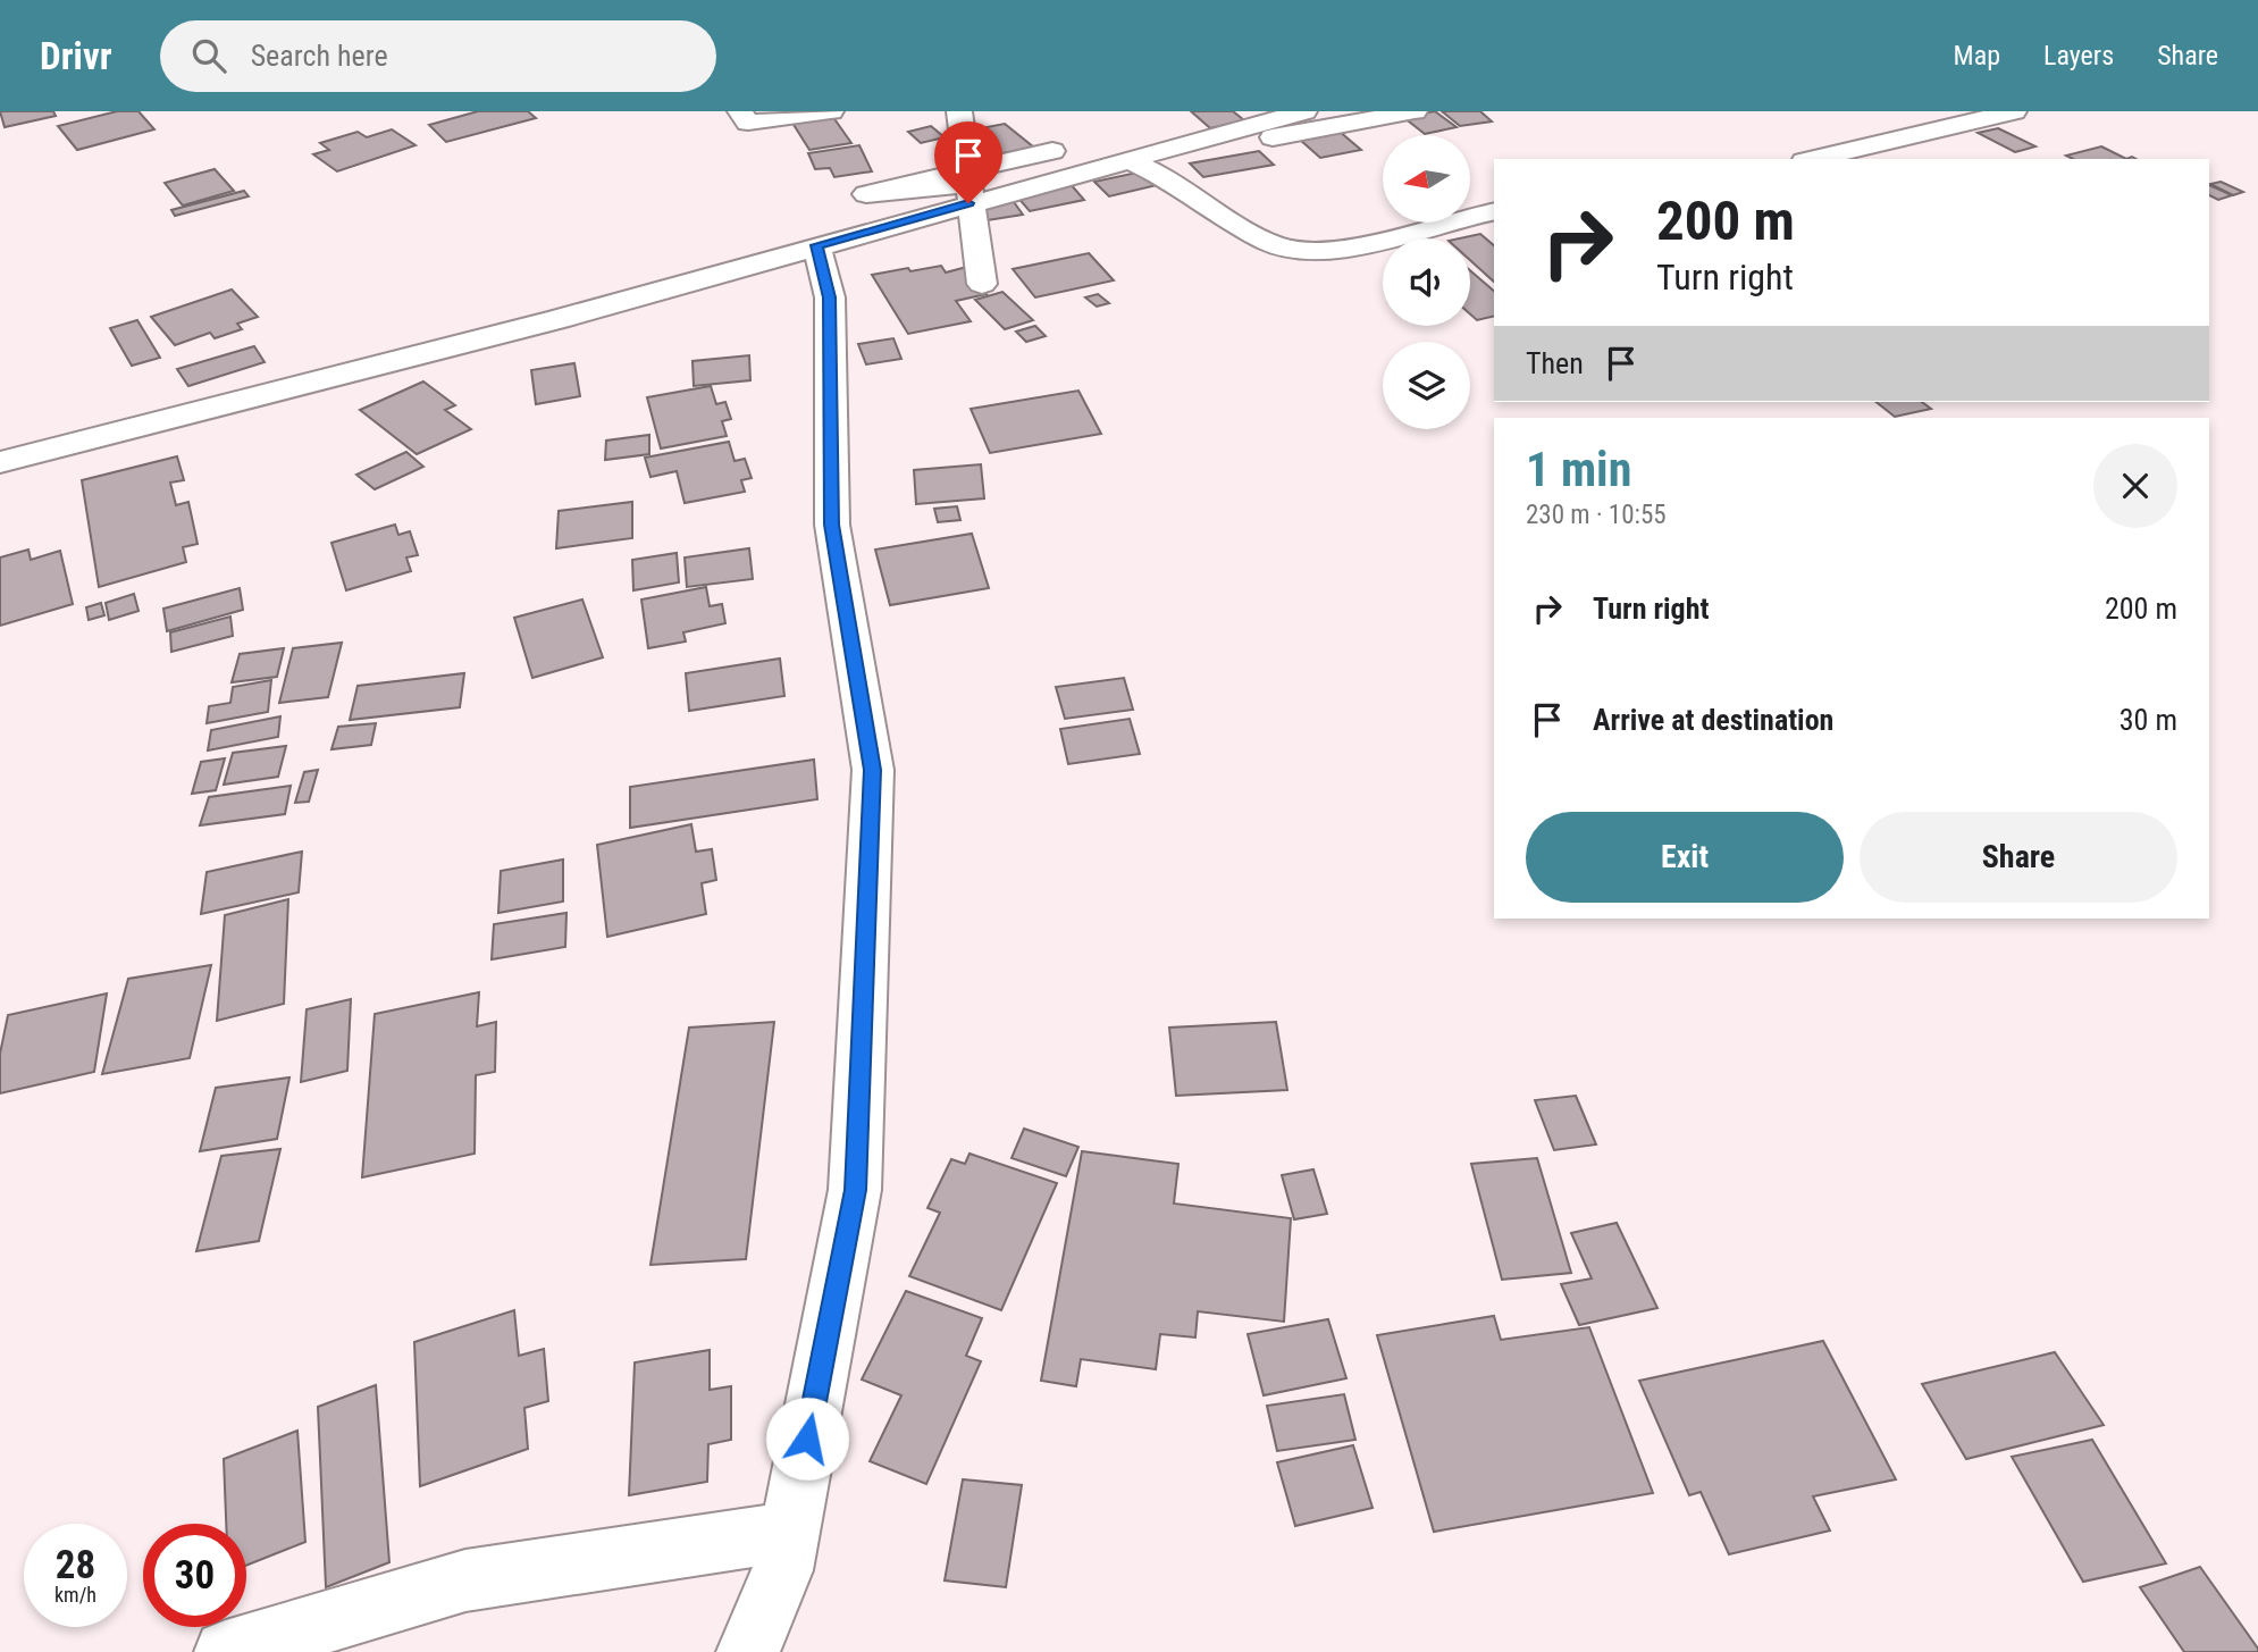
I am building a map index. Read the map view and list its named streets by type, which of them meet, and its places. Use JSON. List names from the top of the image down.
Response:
{
  "north": "left",
  "page": {
    "header": "Drivr",
    "search": "Search here",
    "nav": ["Map", "Layers", "Share"],
    "turn": ["200 m", "Turn right"],
    "then": "Then",
    "heading": ["1 min", "230 m · 10:55"],
    "list": [
      {
        "name": "Turn right",
        "value": "200 m"
      },
      {
        "name": "Arrive at destination",
        "value": "30 m"
      }
    ],
    "buttons": ["Exit", "Share"],
    "speed": "28 km/h",
    "limit": "30"
  }
}
